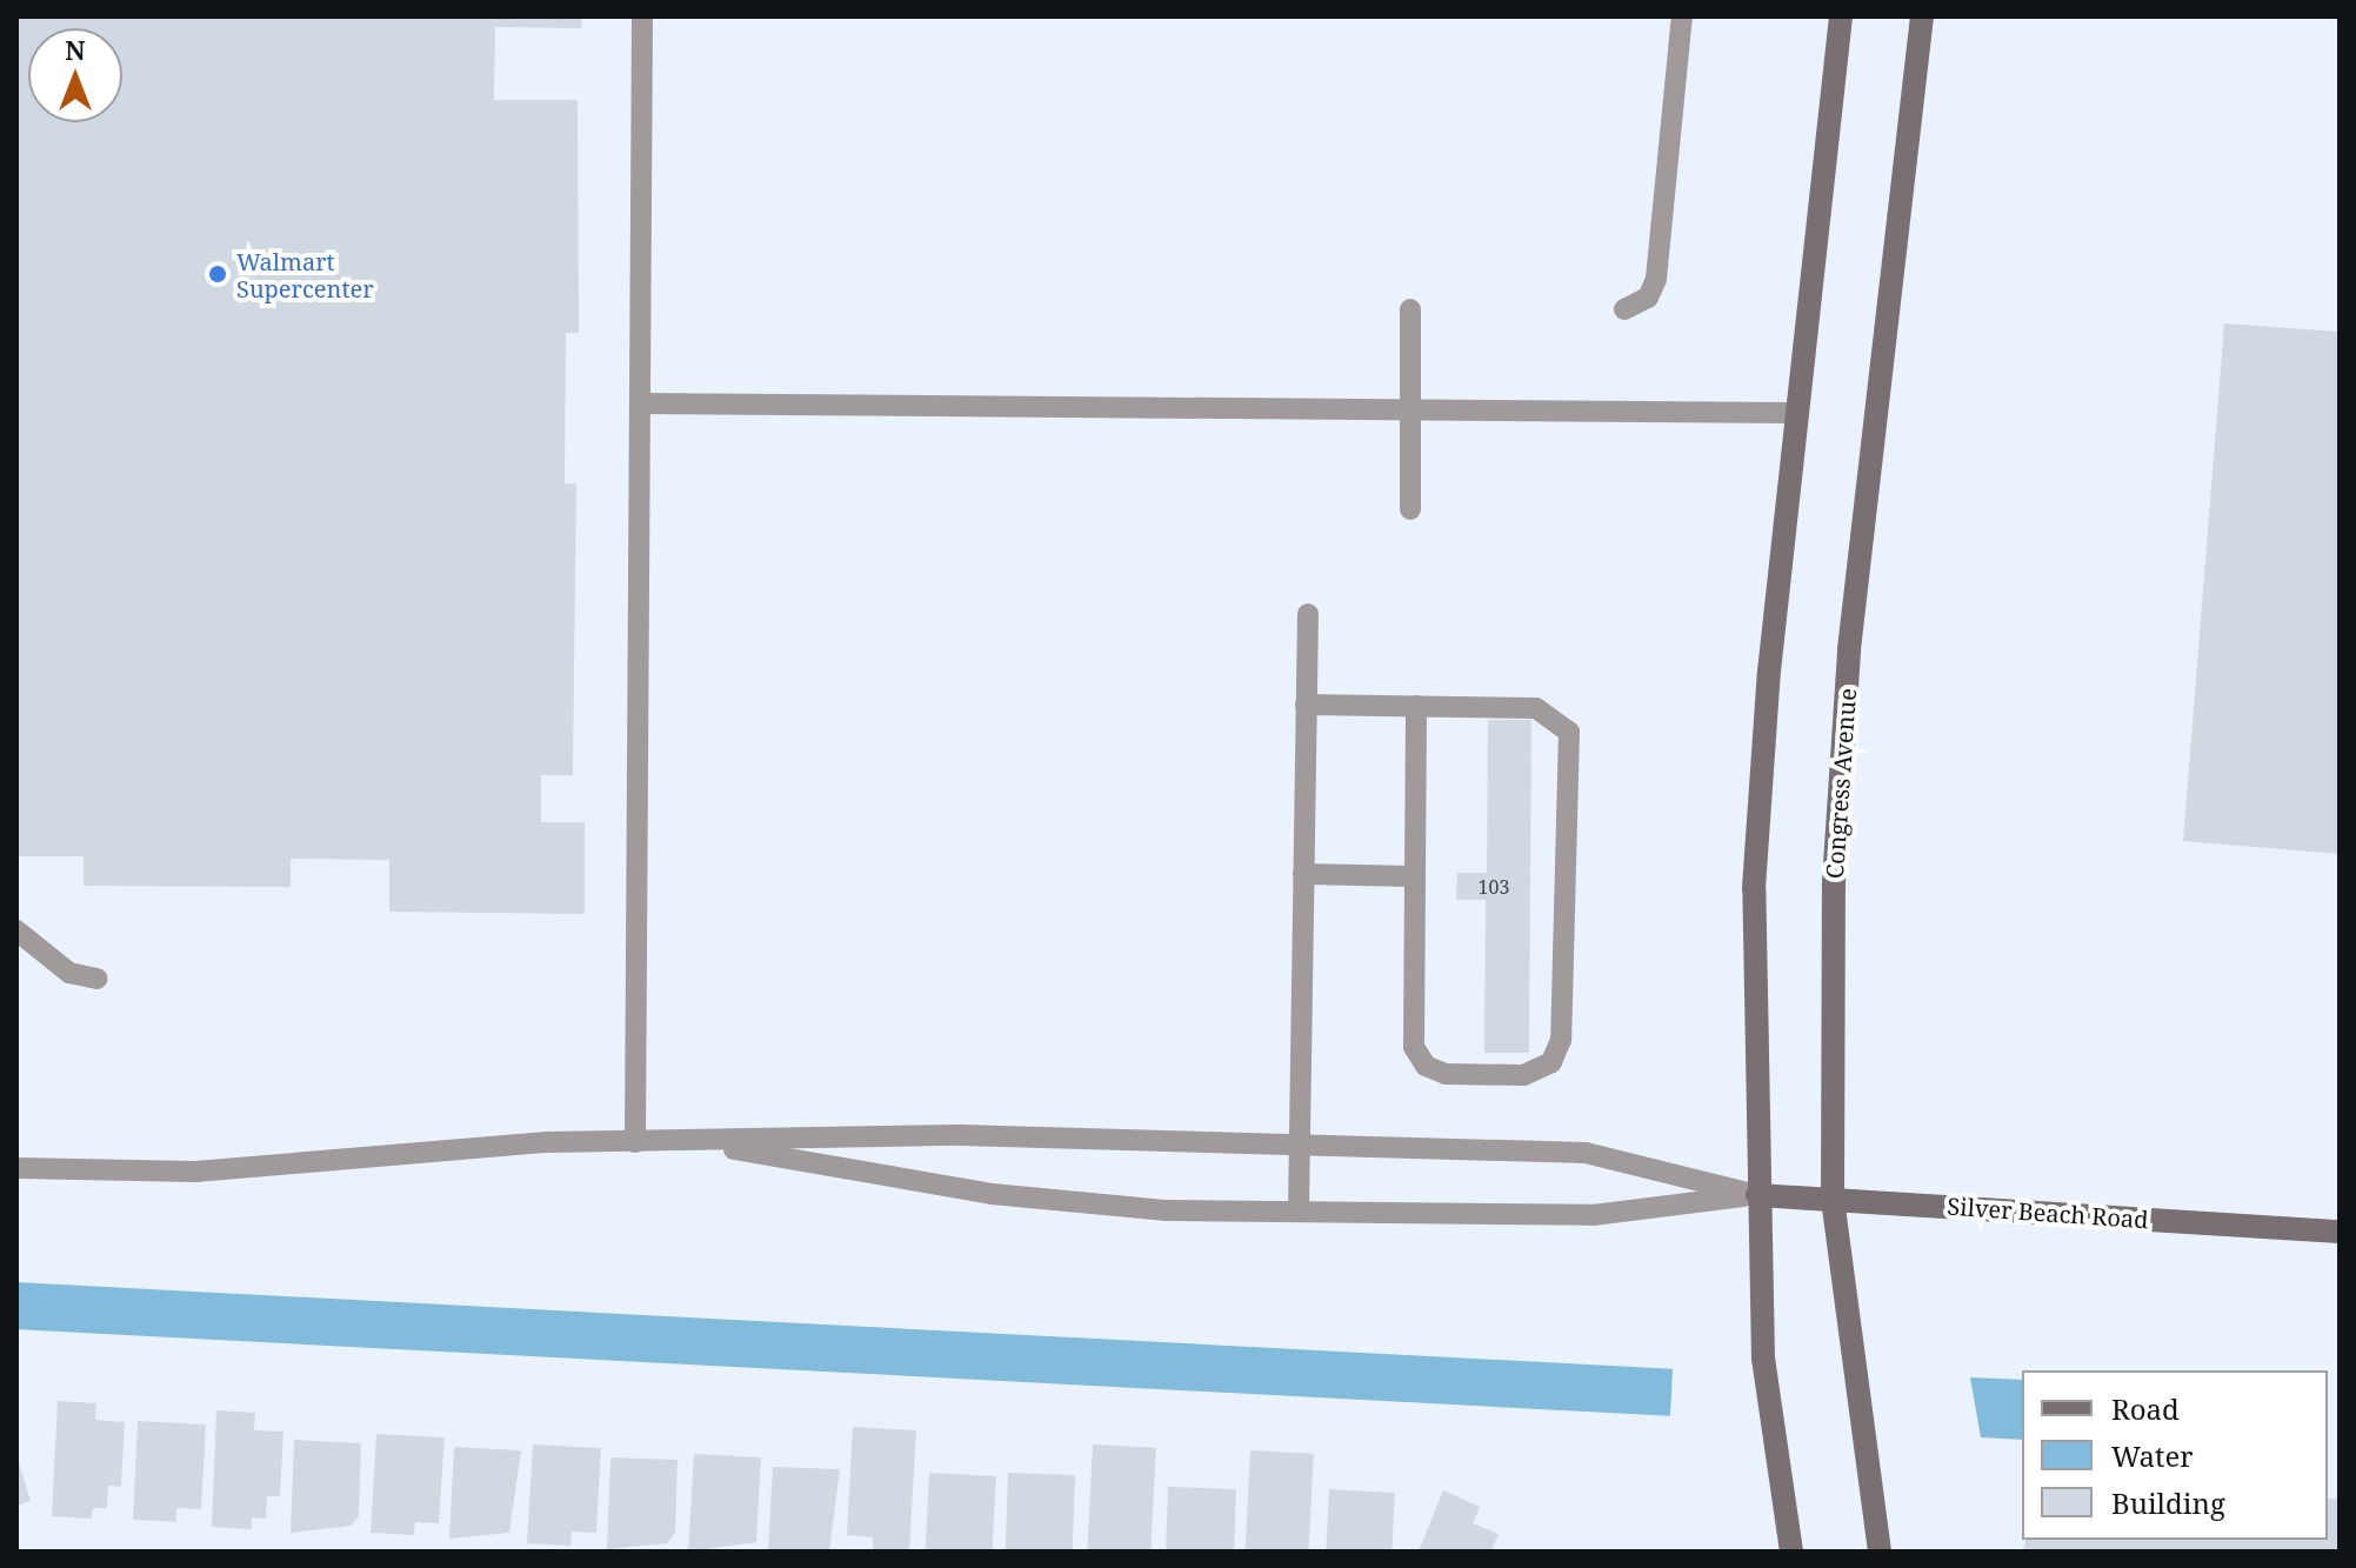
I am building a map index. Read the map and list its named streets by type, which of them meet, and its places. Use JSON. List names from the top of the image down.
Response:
{
  "streets": {
    "street": ["Congress Avenue", "Silver Beach Road"]
  },
  "crossings": [
    ["Congress Avenue", "Silver Beach Road"]
  ],
  "places": ["Walmart Supercenter"],
  "house_numbers": ["103"],
  "legend": ["Road", "Water", "Building"],
  "north": "top"
}
